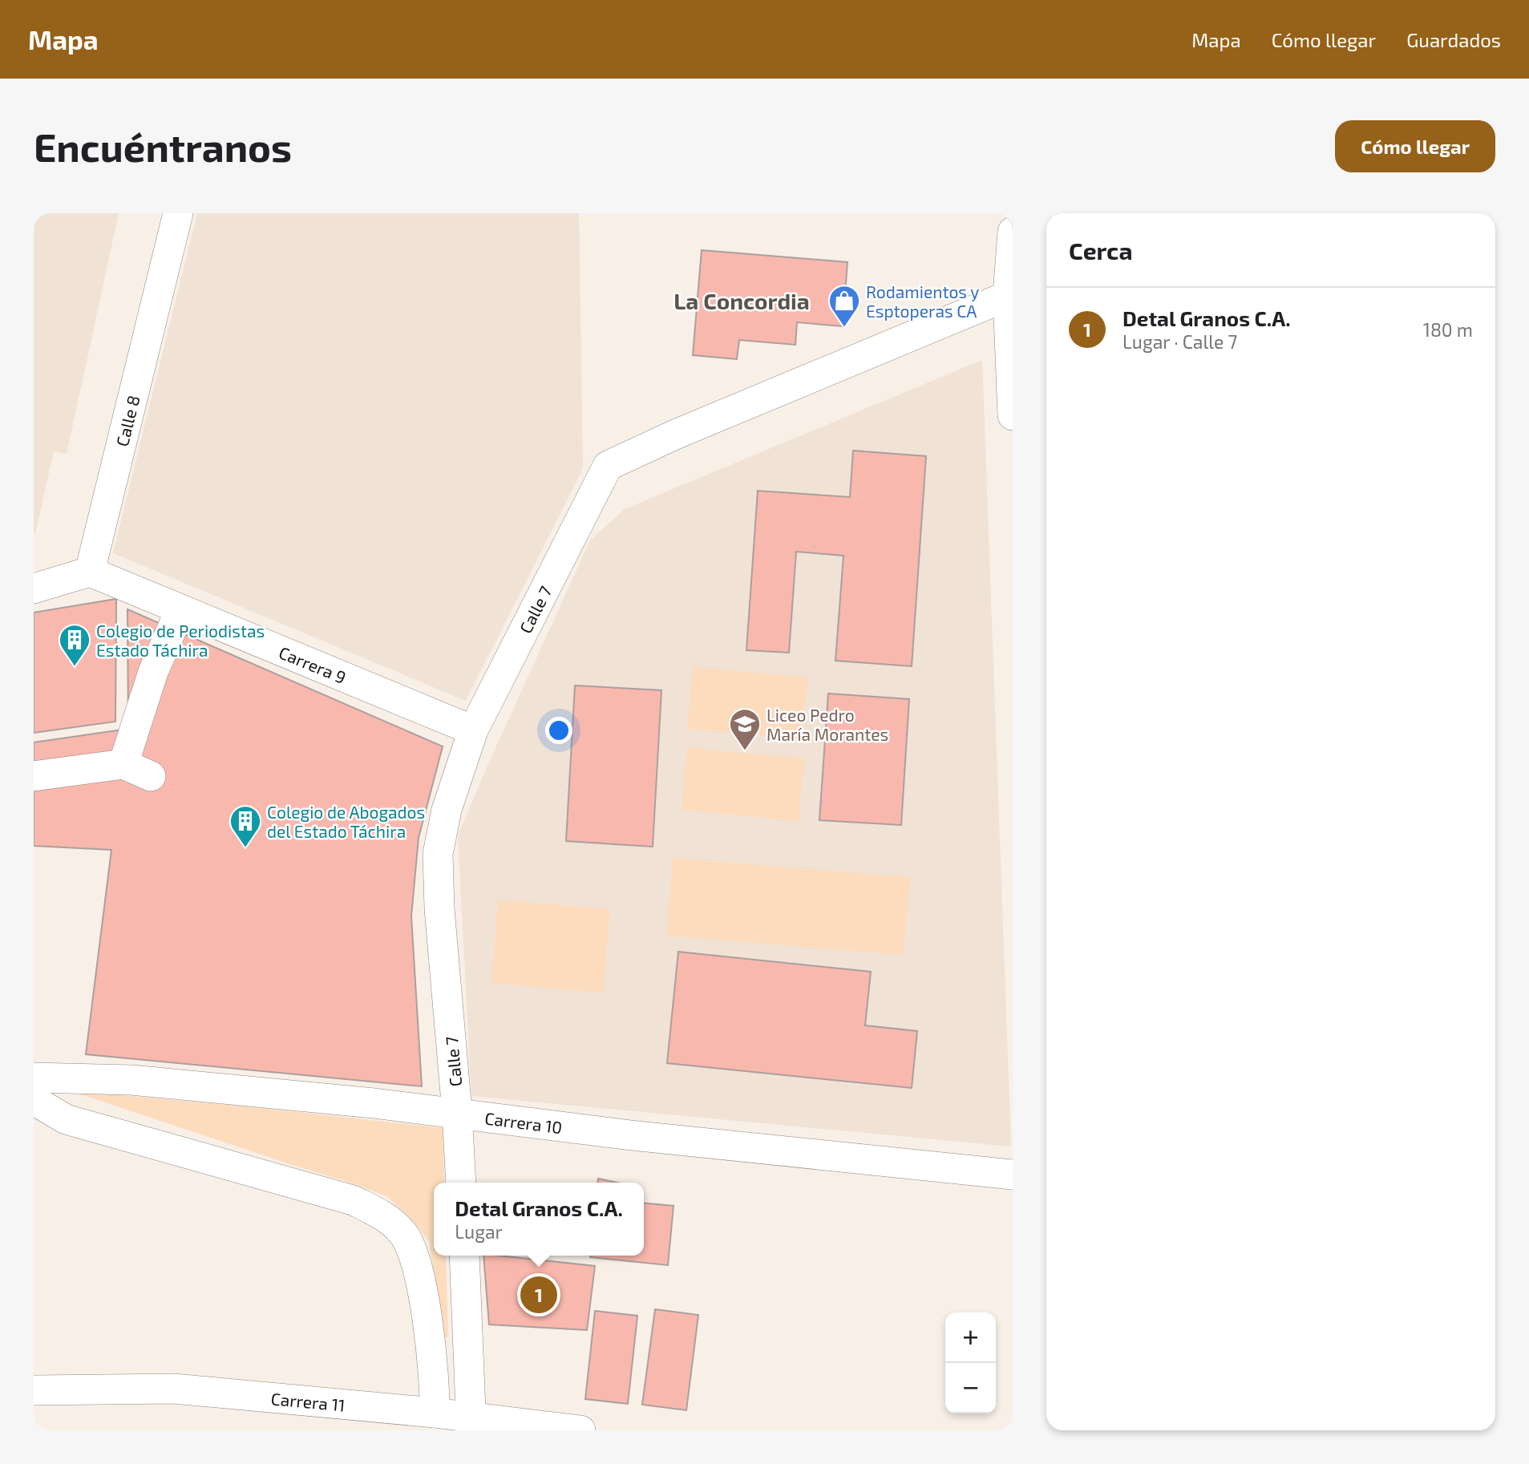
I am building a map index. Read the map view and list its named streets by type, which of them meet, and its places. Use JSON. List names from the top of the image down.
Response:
{
  "streets": {
    "street": [
      "Calle 8",
      "Calle 7",
      "Carrera 9",
      "Carrera 10",
      "Carrera 11"
    ]
  },
  "crossings": [
    ["Calle 8", "Carrera 9"],
    ["Calle 7", "Carrera 9"],
    ["Calle 7", "Carrera 10"]
  ],
  "districts": ["La Concordia"],
  "places": {
    "shop": ["Rodamientos y Esptoperas CA"],
    "building": ["Colegio de Periodistas Estado Táchira", "Colegio de Abogados del Estado Táchira"],
    "school or university": ["Liceo Pedro María Morantes"]
  },
  "page": {
    "header": "Mapa",
    "nav": ["Mapa", "Cómo llegar", "Guardados"],
    "buttons": "Cómo llegar",
    "title": "Encuéntranos",
    "heading": "Cerca",
    "list": [
      {
        "mark": "1",
        "name": "Detal Granos C.A.",
        "note": "Lugar · Calle 7",
        "value": "180 m"
      }
    ],
    "popup": ["Detal Granos C.A.", "Lugar"],
    "pins": "1",
    "map_buttons": ["+", "−"]
  }
}
